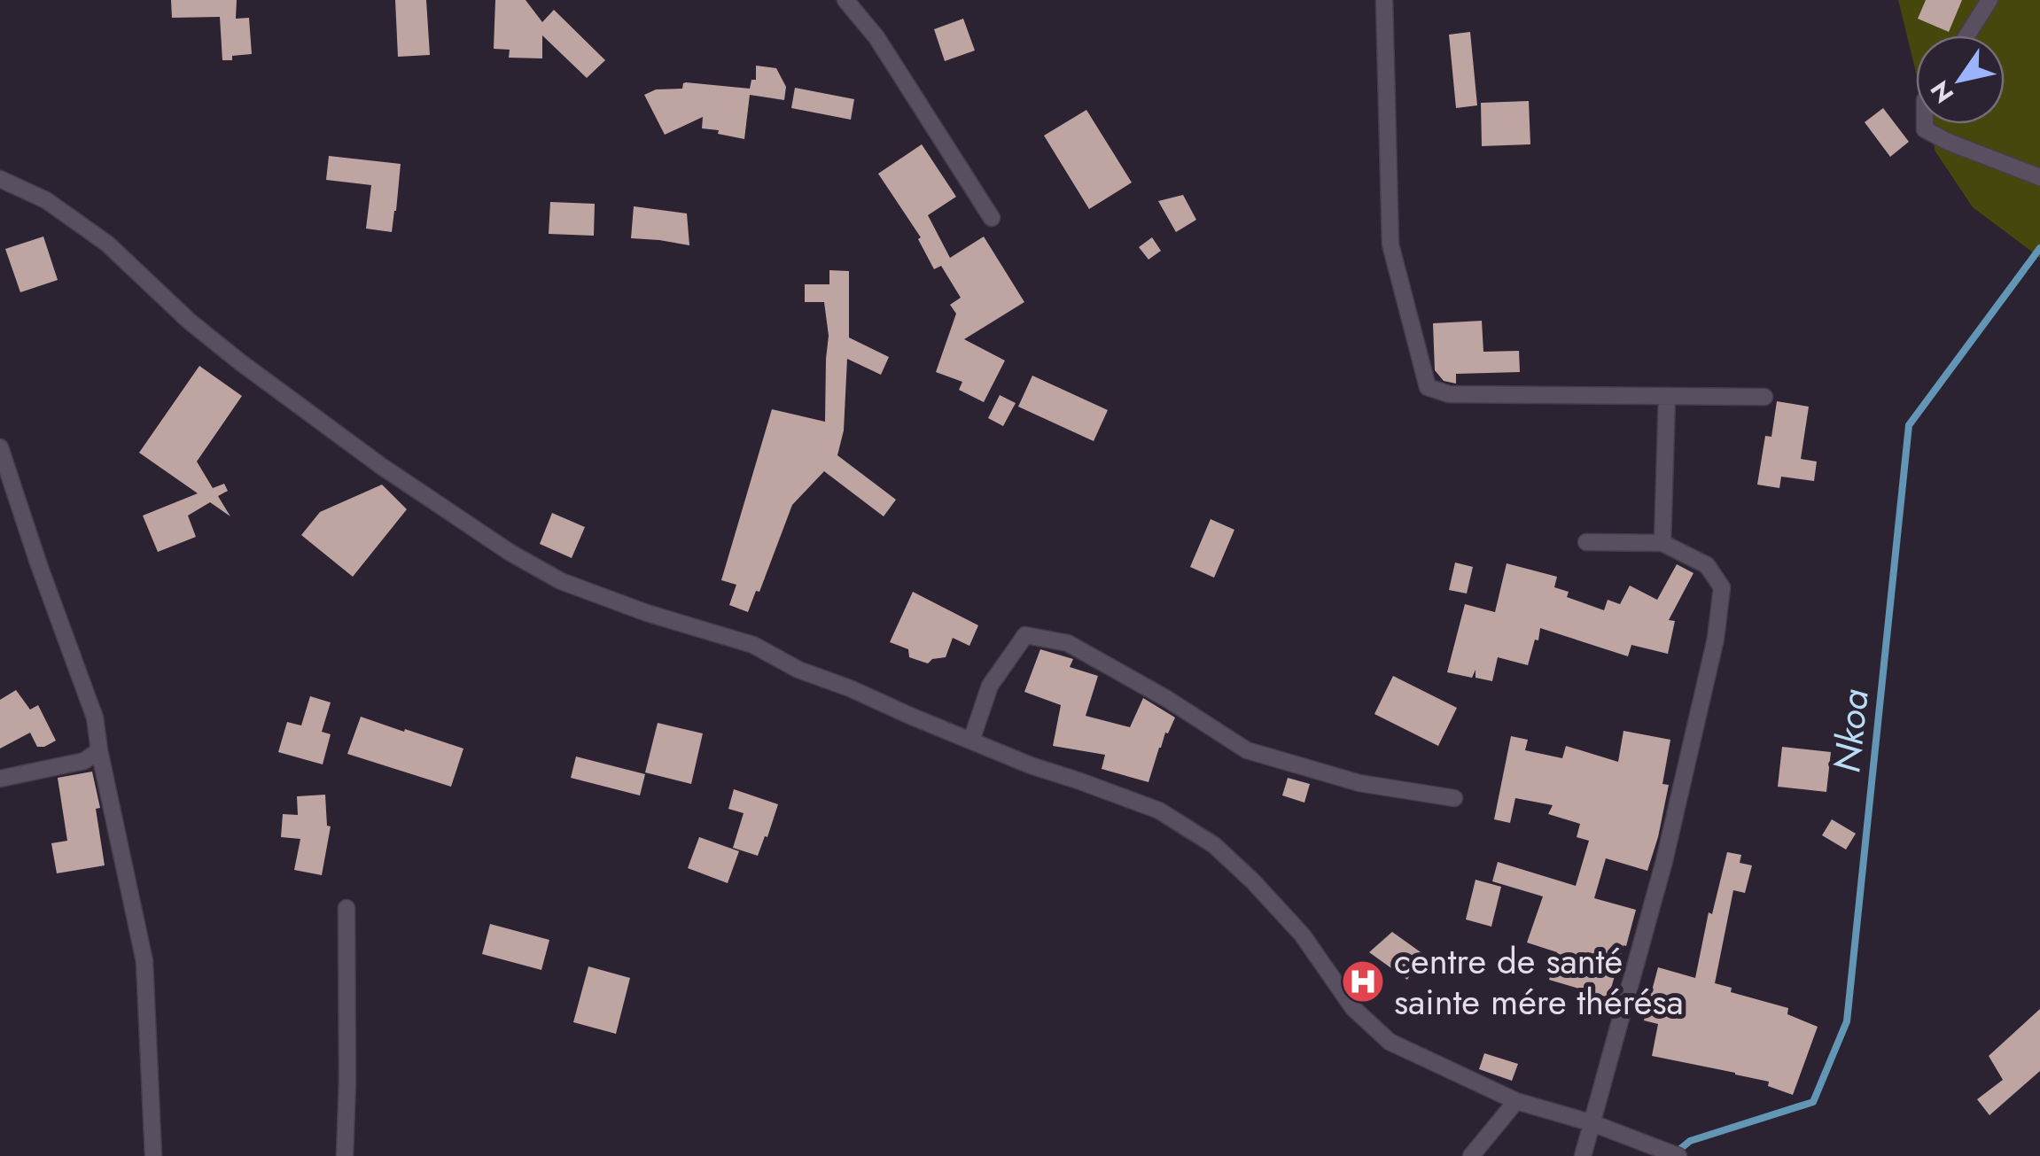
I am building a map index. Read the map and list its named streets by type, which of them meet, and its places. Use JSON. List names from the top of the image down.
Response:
{
  "water": ["Nkoa"],
  "places": {
    "hospital": ["centre de santé sainte mére thérésa"]
  },
  "north": "bottom left"
}
